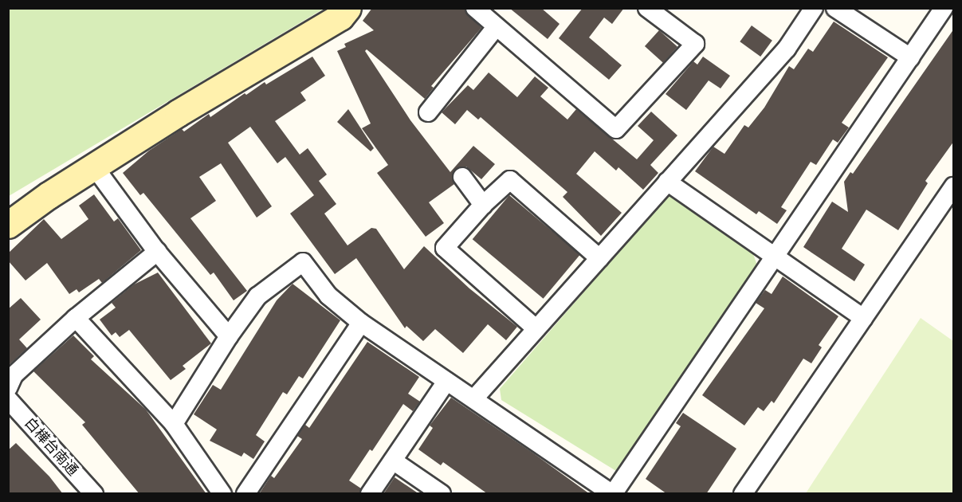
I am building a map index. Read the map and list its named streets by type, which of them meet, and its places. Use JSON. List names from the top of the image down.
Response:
{
  "streets": {
    "street": ["白樺台南通"]
  }
}
